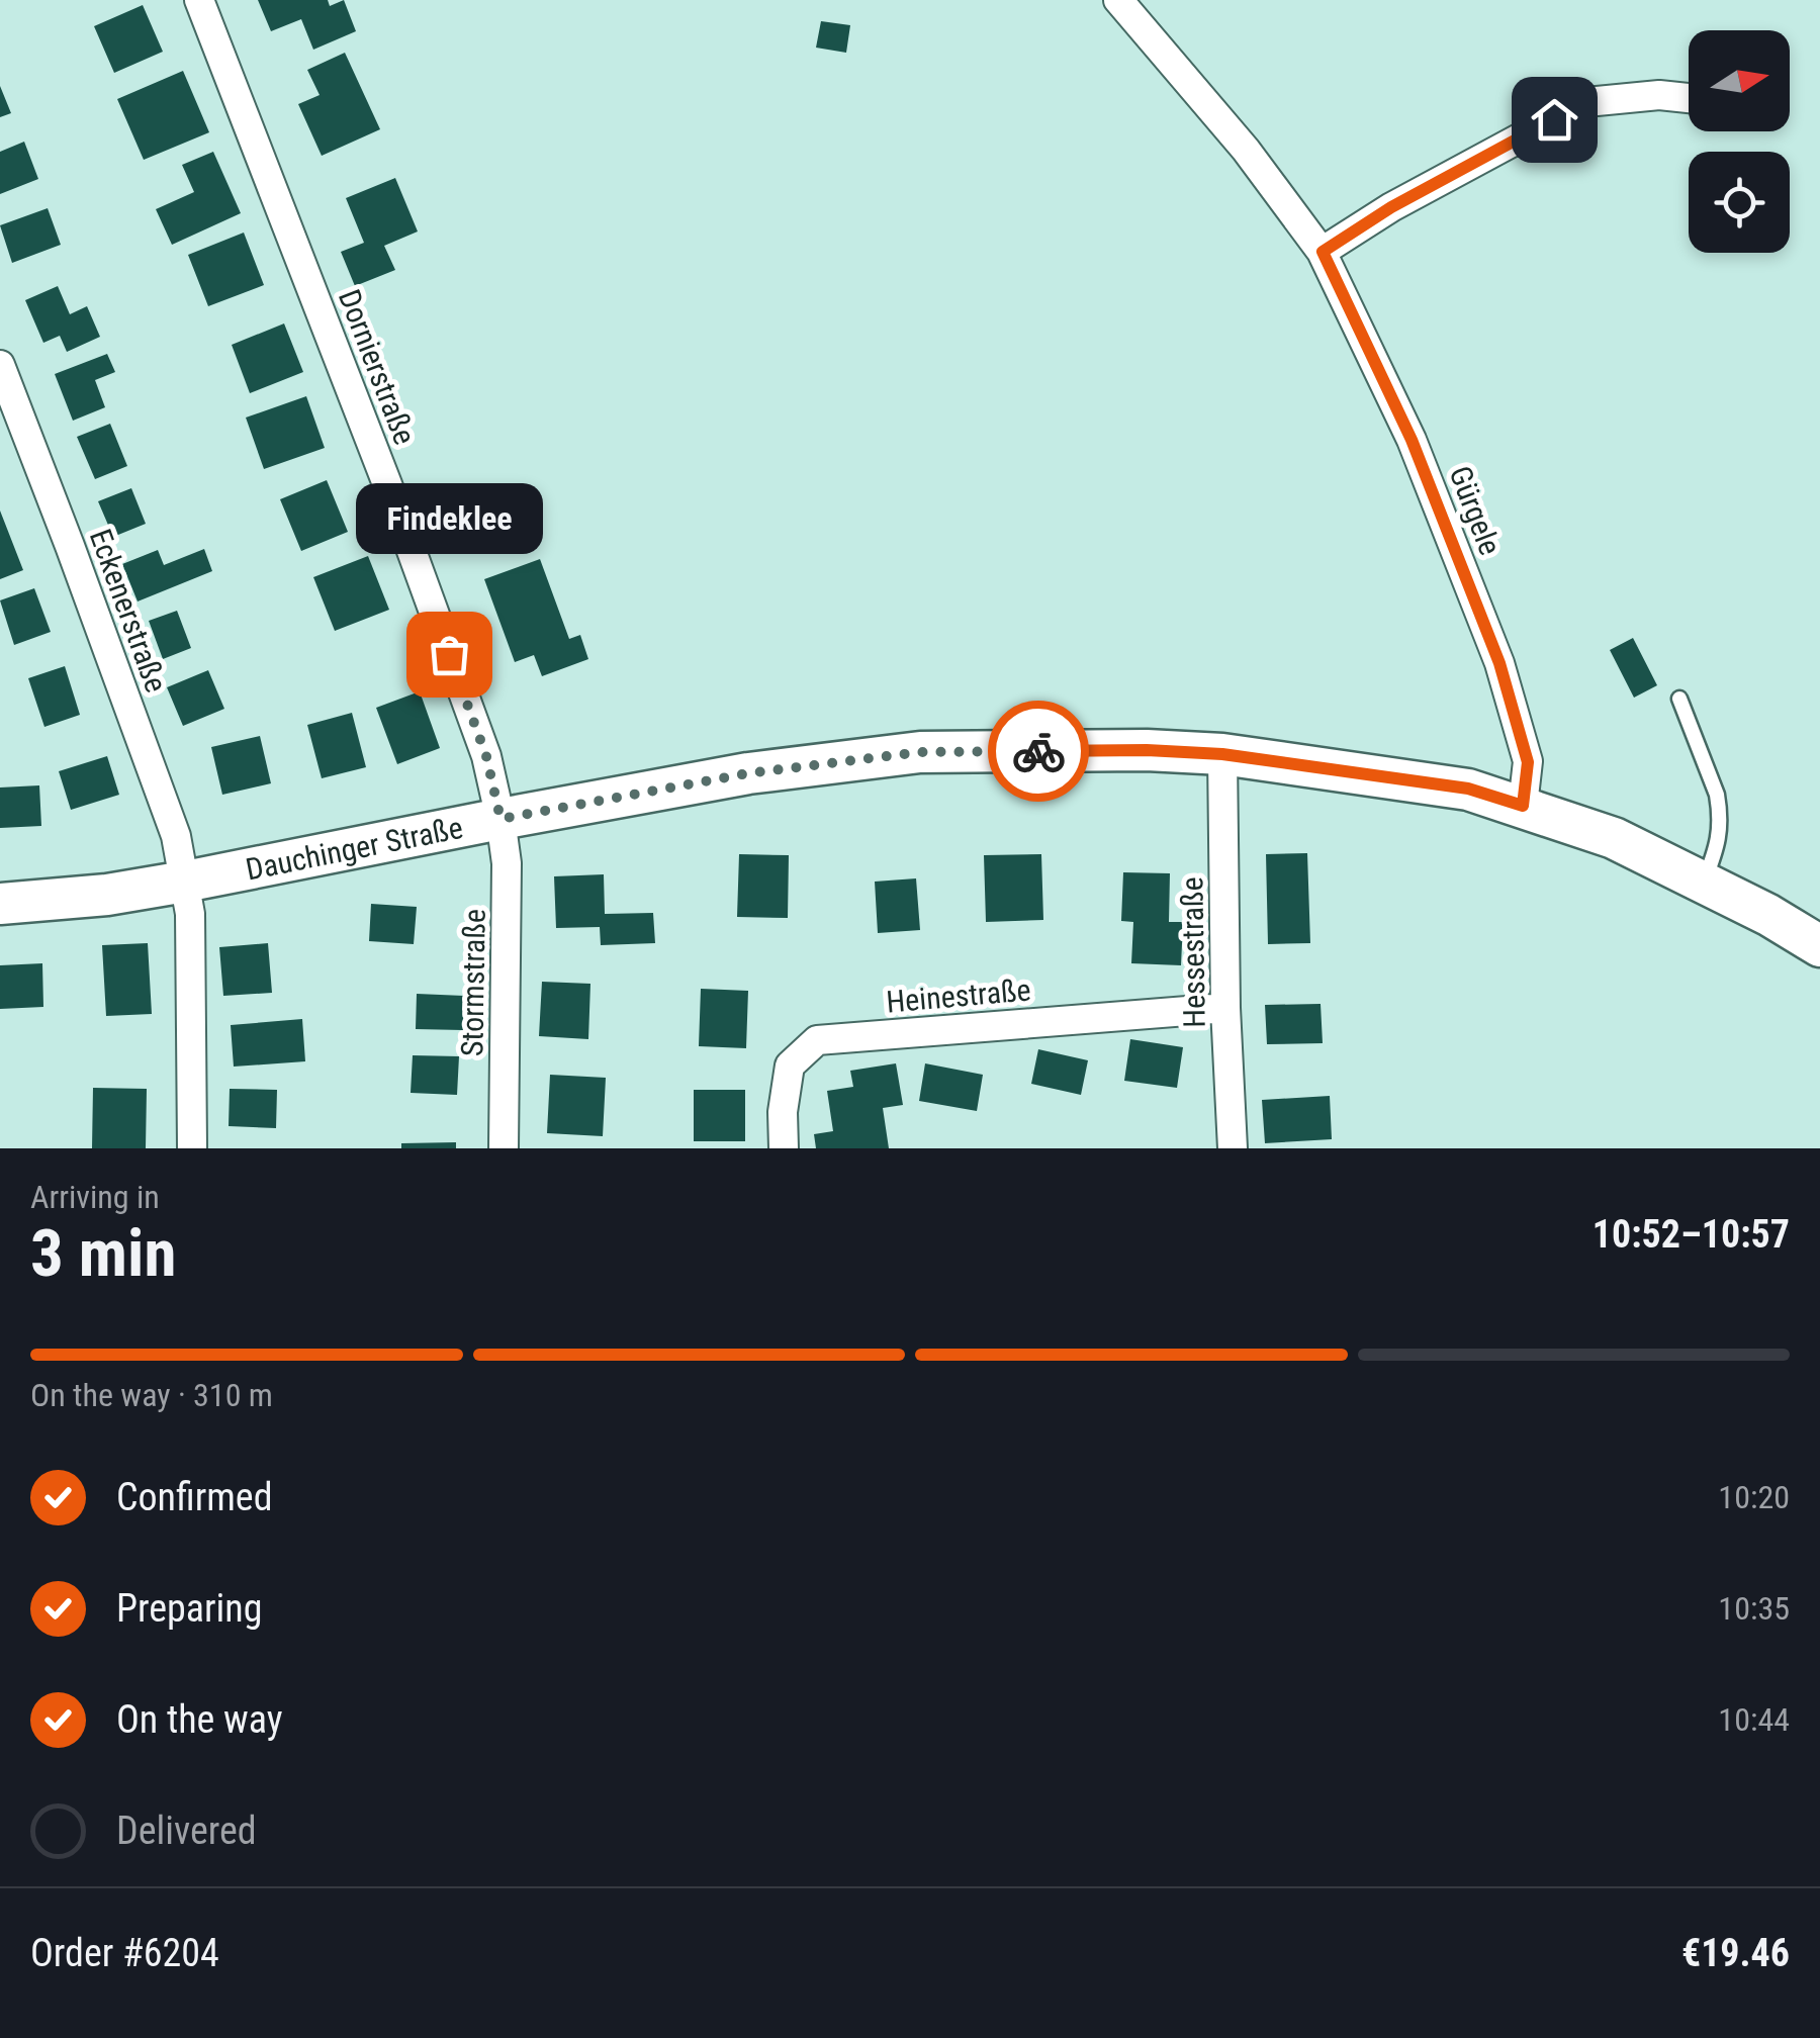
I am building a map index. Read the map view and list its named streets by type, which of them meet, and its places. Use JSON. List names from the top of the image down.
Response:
{
  "streets": {
    "main road": ["Dauchinger Straße"],
    "street": [
      "Dornierstraße",
      "Gürgele",
      "Eckenerstraße",
      "Hessestraße",
      "Stormstraße",
      "Heinestraße"
    ]
  },
  "crossings": [
    ["Dornierstraße", "Dauchinger Straße"],
    ["Dornierstraße", "Stormstraße"],
    ["Gürgele", "Dauchinger Straße"],
    ["Eckenerstraße", "Dauchinger Straße"],
    ["Dauchinger Straße", "Hessestraße"],
    ["Dauchinger Straße", "Stormstraße"],
    ["Hessestraße", "Heinestraße"]
  ],
  "places": ["Findeklee"],
  "north": "right",
  "page": {
    "bubble": "Findeklee",
    "heading": ["3 min", "Arriving in", "10:52–10:57"],
    "panel": ["Order #6204", "€19.46"],
    "bar": "On the way · 310 m",
    "list": [
      ["Confirmed", "10:20"],
      ["Preparing", "10:35"],
      ["On the way", "10:44"],
      "Delivered"
    ]
  }
}
